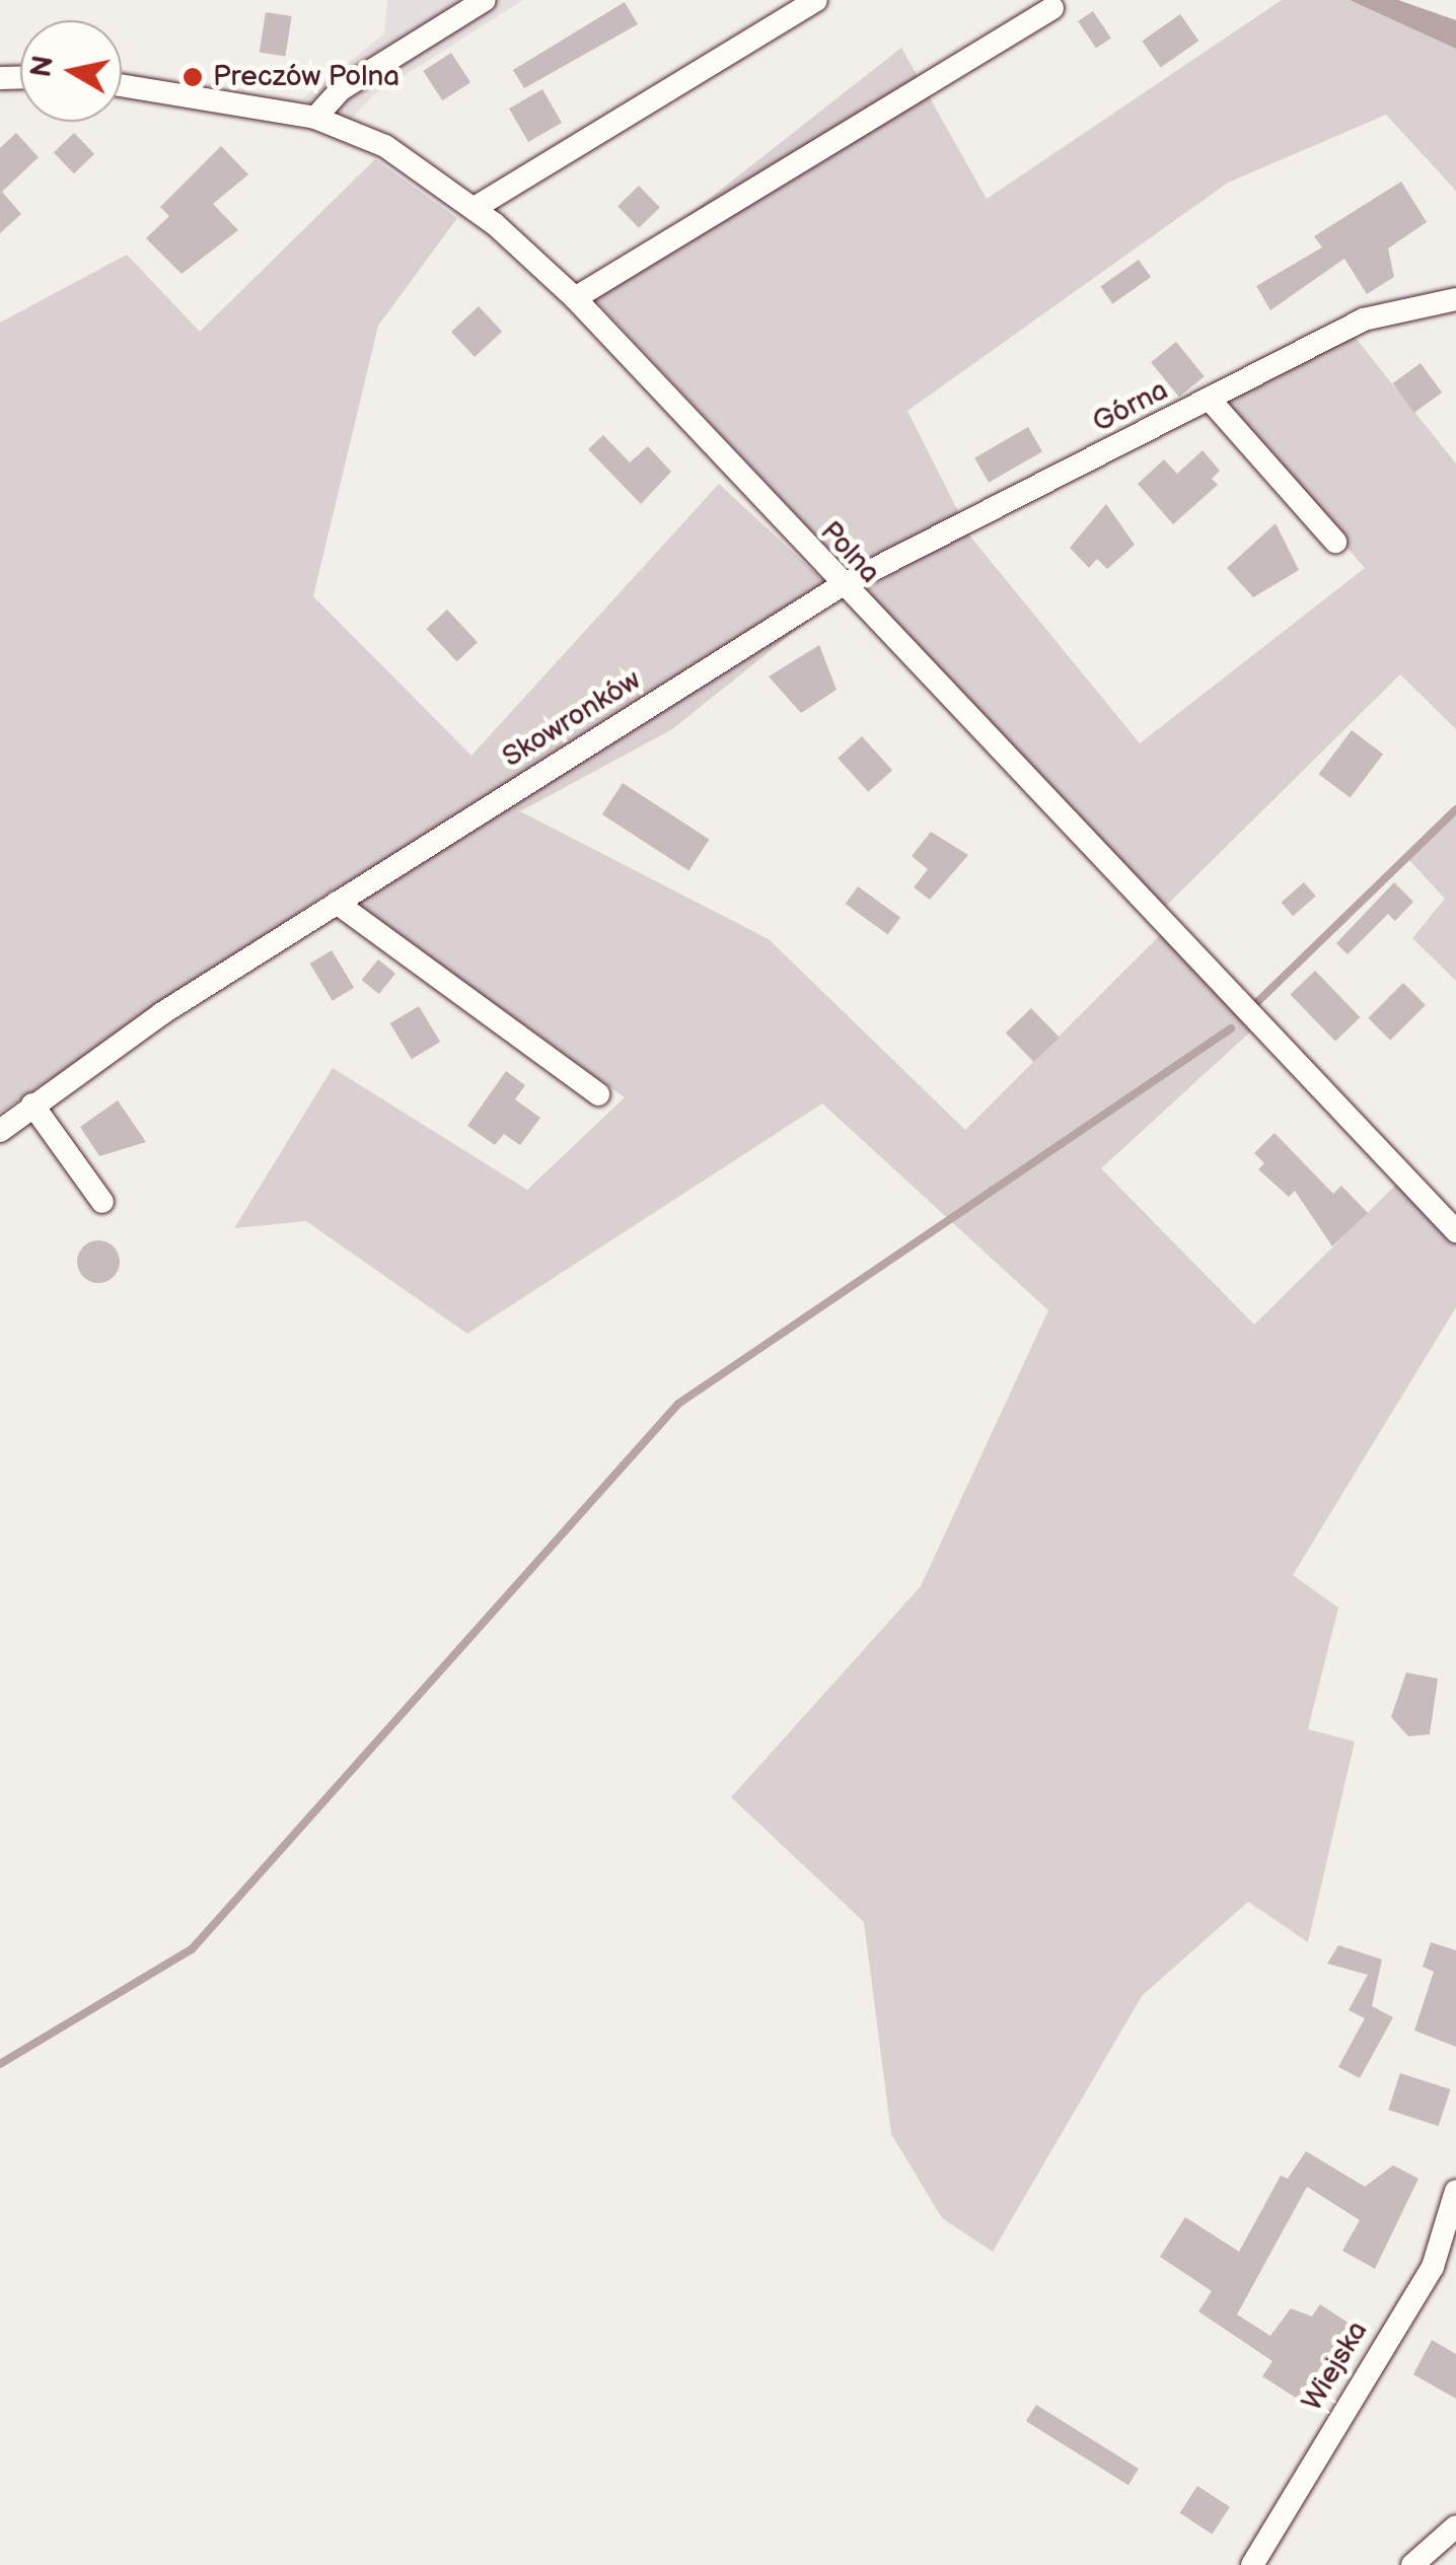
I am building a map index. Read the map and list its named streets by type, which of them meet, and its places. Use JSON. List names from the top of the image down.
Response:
{
  "streets": {
    "street": [
      "Górna",
      "Polna",
      "Skowronków",
      "Wiejska"
    ]
  },
  "crossings": [
    ["Górna", "Polna"],
    ["Górna", "Skowronków"],
    ["Polna", "Skowronków"]
  ],
  "places": ["Preczów Polna"],
  "north": "left"
}
